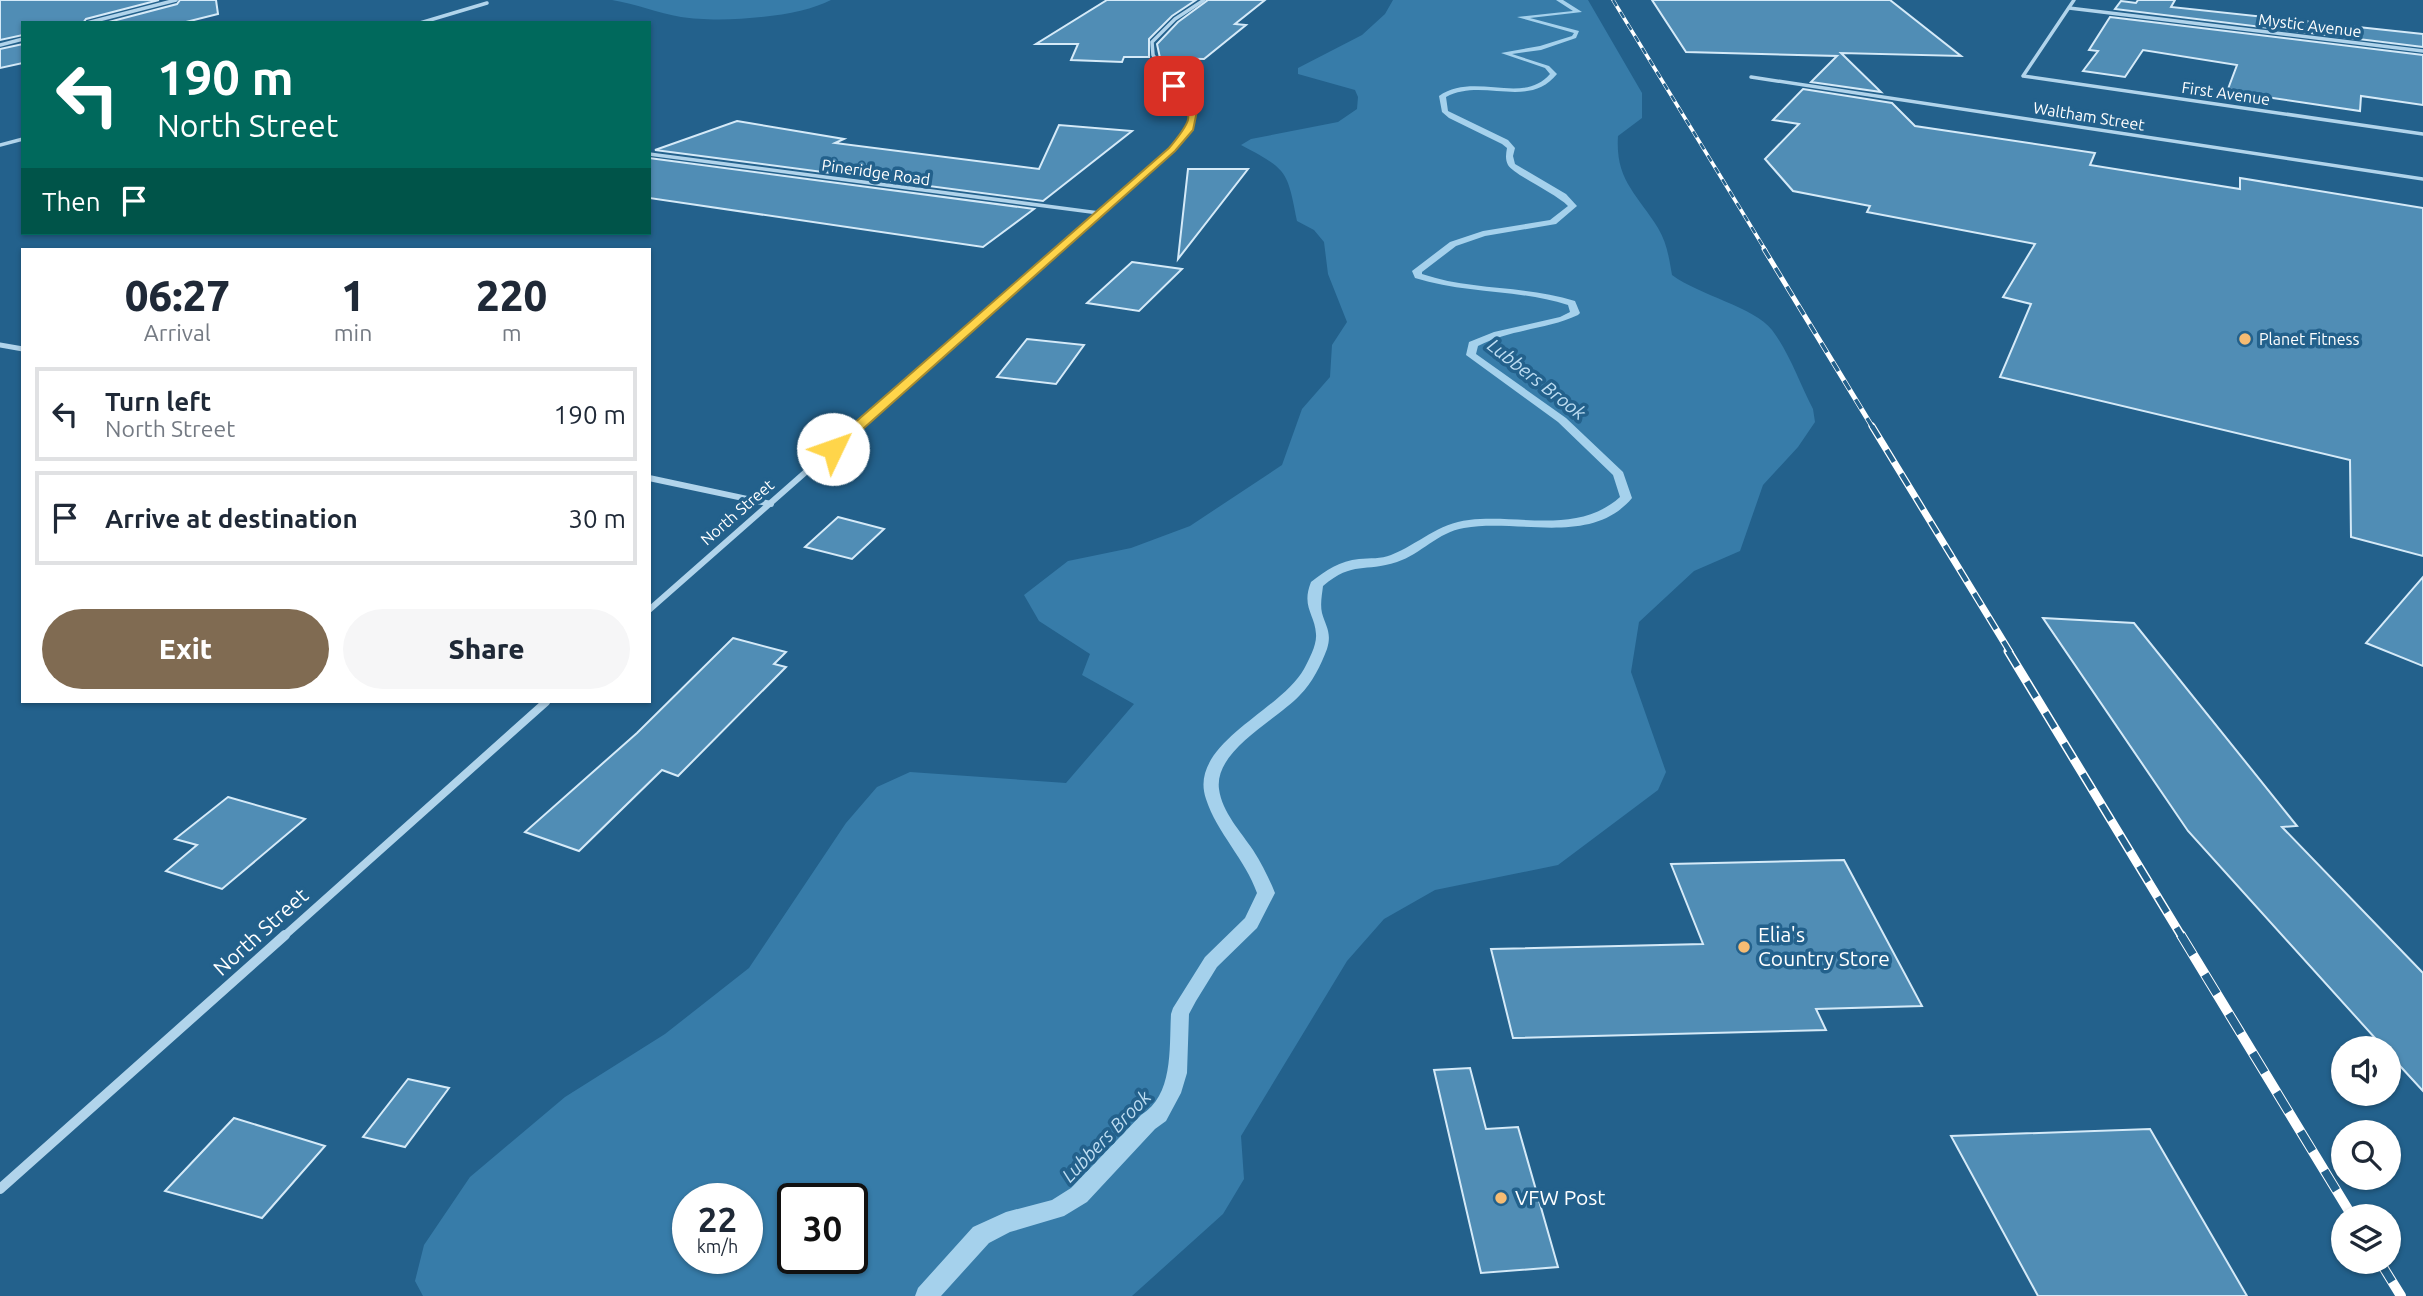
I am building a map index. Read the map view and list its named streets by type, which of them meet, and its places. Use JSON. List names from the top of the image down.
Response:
{
  "streets": {
    "street": [
      "Mystic Avenue",
      "First Avenue",
      "Waltham Street",
      "Pineridge Road",
      "North Street"
    ]
  },
  "crossings": [
    ["Mystic Avenue", "First Avenue"],
    ["Pineridge Road", "North Street"]
  ],
  "water": ["Lubbers Brook"],
  "places": ["Planet Fitness", "Elia's Country Store", "VFW Post"],
  "page": {
    "turn": ["190 m", "North Street"],
    "then": "Then",
    "eta": [
      "06:27",
      "Arrival",
      "1",
      "min",
      "220",
      "m"
    ],
    "list": [
      {
        "name": "Turn left",
        "note": "North Street",
        "value": "190 m"
      },
      {
        "name": "Arrive at destination",
        "value": "30 m"
      }
    ],
    "buttons": ["Exit", "Share"],
    "speed": "22 km/h",
    "limit": "30"
  }
}
